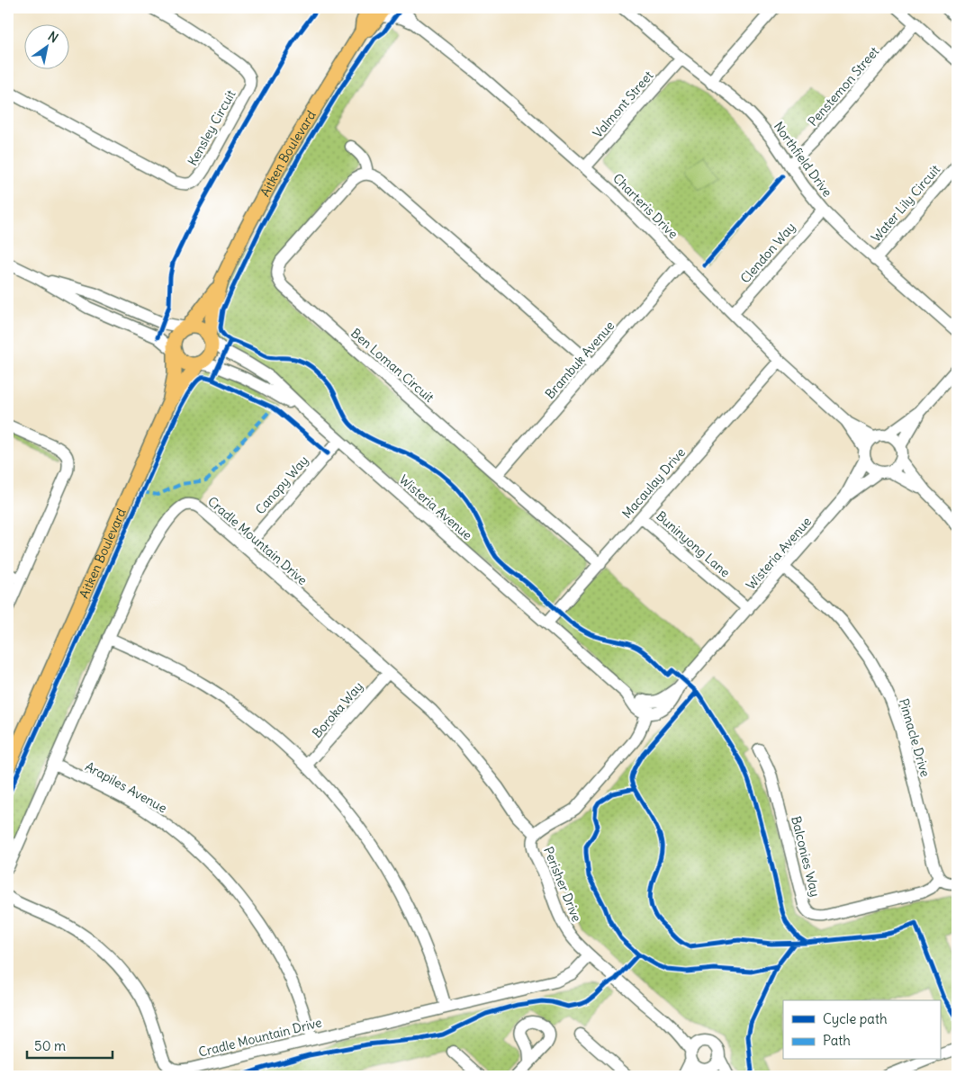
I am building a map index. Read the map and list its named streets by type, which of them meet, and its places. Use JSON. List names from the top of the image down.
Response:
{
  "streets": {
    "main road": ["Aitken Boulevard"],
    "street": [
      "Penstemon Street",
      "Valmont Street",
      "Kensley Circuit",
      "Northfield Drive",
      "Water Lily Circuit",
      "Charteris Drive",
      "Clendon Way",
      "Brambuk Avenue",
      "Ben Loman Circuit",
      "Macaulay Drive",
      "Canopy Way",
      "Wisteria Avenue",
      "Cradle Mountain Drive",
      "Buninyong Lane",
      "Boroka Way",
      "Pinnacle Drive",
      "Arapiles Avenue",
      "Balconies Way",
      "Perisher Drive"
    ]
  },
  "crossings": [
    ["Penstemon Street", "Northfield Drive"],
    ["Valmont Street", "Northfield Drive"],
    ["Valmont Street", "Charteris Drive"],
    ["Aitken Boulevard", "Wisteria Avenue"],
    ["Northfield Drive", "Water Lily Circuit"],
    ["Northfield Drive", "Clendon Way"],
    ["Charteris Drive", "Clendon Way"],
    ["Charteris Drive", "Brambuk Avenue"],
    ["Charteris Drive", "Macaulay Drive"],
    ["Charteris Drive", "Wisteria Avenue"],
    ["Brambuk Avenue", "Ben Loman Circuit"],
    ["Ben Loman Circuit", "Macaulay Drive"],
    ["Macaulay Drive", "Wisteria Avenue"],
    ["Macaulay Drive", "Buninyong Lane"],
    ["Canopy Way", "Wisteria Avenue"],
    ["Canopy Way", "Cradle Mountain Drive"],
    ["Wisteria Avenue", "Buninyong Lane"],
    ["Wisteria Avenue", "Pinnacle Drive"],
    ["Wisteria Avenue", "Perisher Drive"],
    ["Cradle Mountain Drive", "Boroka Way"],
    ["Cradle Mountain Drive", "Arapiles Avenue"],
    ["Cradle Mountain Drive", "Perisher Drive"],
    ["Pinnacle Drive", "Balconies Way"]
  ],
  "legend": ["Cycle path", "Path"],
  "scale_bar": "50 m",
  "north": "top right"
}
